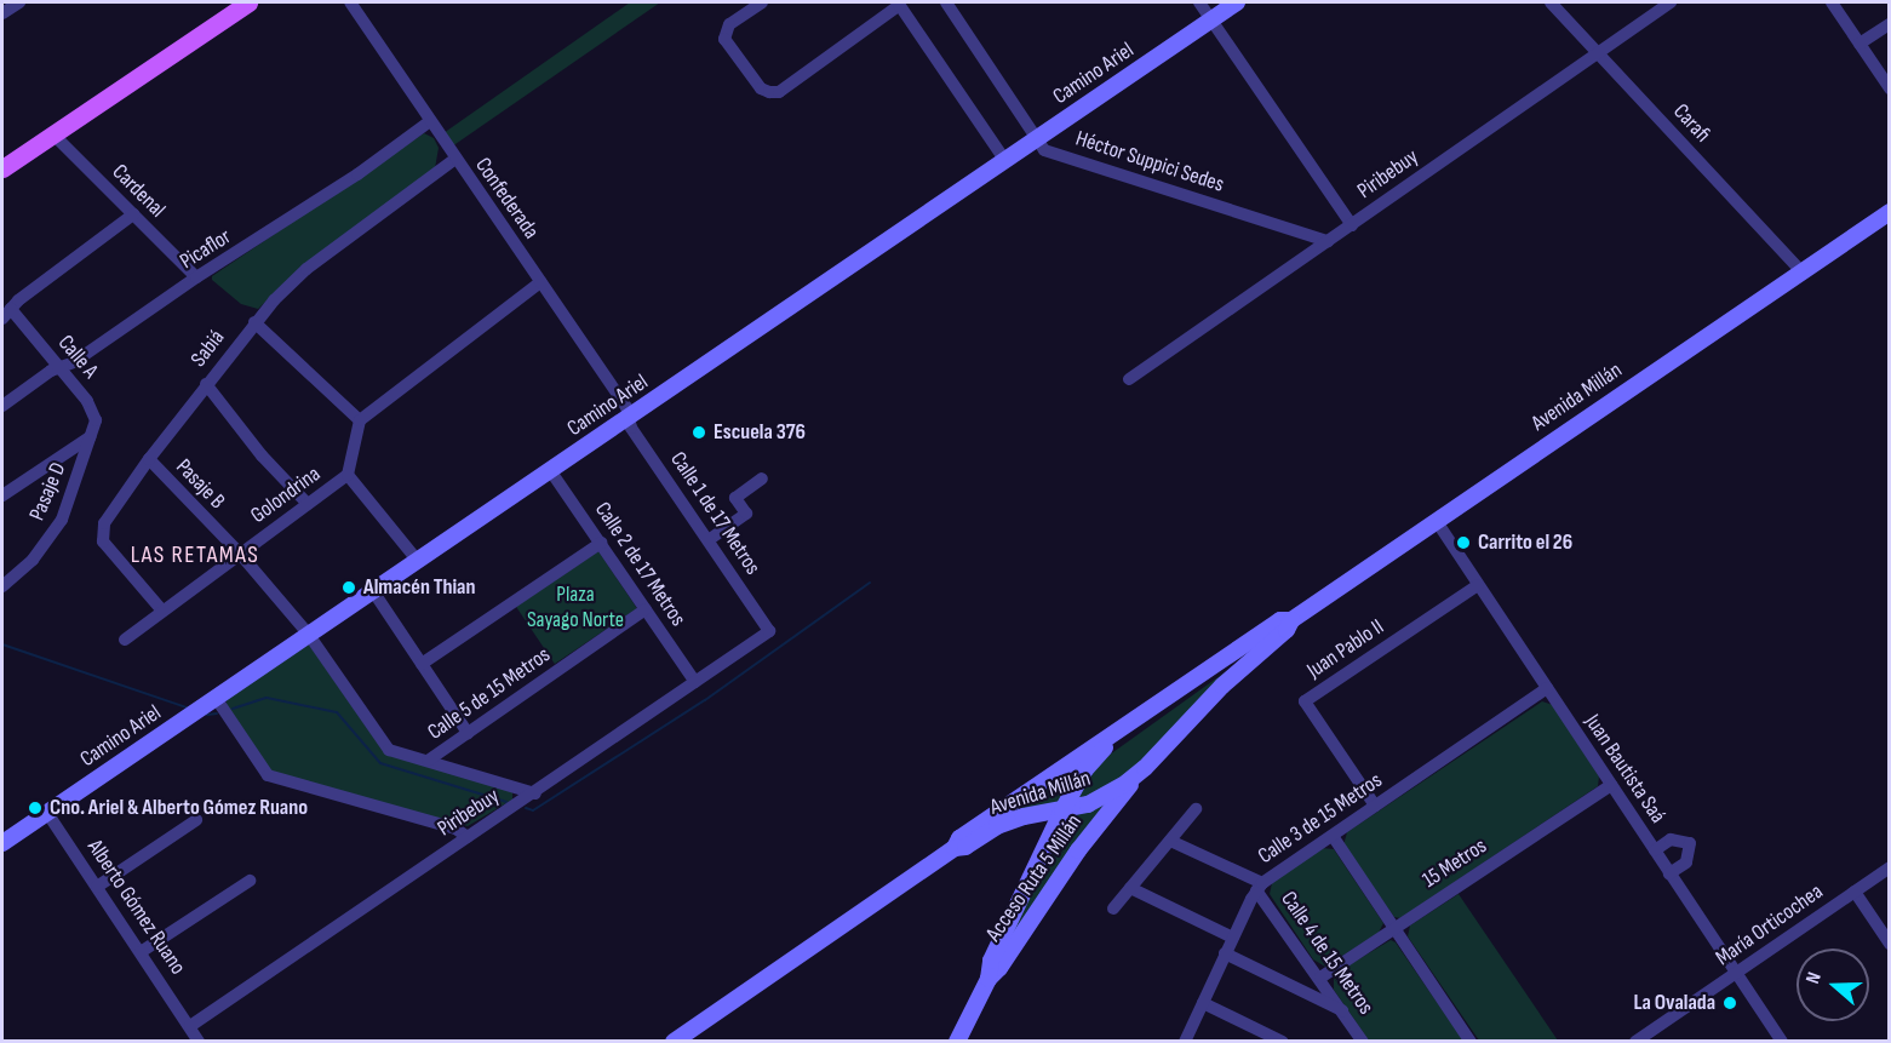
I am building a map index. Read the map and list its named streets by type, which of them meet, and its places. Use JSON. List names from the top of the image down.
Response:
{
  "streets": {
    "street": [
      "Camino Ariel",
      "Carafi",
      "Héctor Suppici Sedes",
      "Piribebuy",
      "Cardenal",
      "Confederada",
      "Picaflor",
      "Sabiá",
      "Calle A",
      "Avenida Millán",
      "Pasaje B",
      "Pasaje D",
      "Golondrina",
      "Calle 1 de 17 Metros",
      "Calle 2 de 17 Metros",
      "Juan Pablo II",
      "Calle 5 de 15 Metros",
      "Juan Bautista Saá",
      "Calle 3 de 15 Metros",
      "15 Metros",
      "Acceso Ruta 5 Millán",
      "Alberto Gómez Ruano",
      "María Orticochea",
      "Calle 4 de 15 Metros"
    ]
  },
  "crossings": [
    ["Camino Ariel", "Héctor Suppici Sedes"],
    ["Camino Ariel", "Confederada"],
    ["Camino Ariel", "Pasaje B"],
    ["Camino Ariel", "Calle 1 de 17 Metros"],
    ["Camino Ariel", "Calle 2 de 17 Metros"],
    ["Camino Ariel", "Alberto Gómez Ruano"],
    ["Carafi", "Piribebuy"],
    ["Carafi", "Avenida Millán"],
    ["Héctor Suppici Sedes", "Piribebuy"],
    ["Piribebuy", "Pasaje B"],
    ["Piribebuy", "Calle 1 de 17 Metros"],
    ["Piribebuy", "Calle 2 de 17 Metros"],
    ["Piribebuy", "Alberto Gómez Ruano"],
    ["Cardenal", "Picaflor"],
    ["Confederada", "Picaflor"],
    ["Confederada", "Sabiá"],
    ["Confederada", "Calle 1 de 17 Metros"],
    ["Picaflor", "Calle A"],
    ["Sabiá", "Pasaje B"],
    ["Sabiá", "Golondrina"],
    ["Calle A", "Pasaje D"],
    ["Avenida Millán", "Juan Bautista Saá"],
    ["Avenida Millán", "Acceso Ruta 5 Millán"],
    ["Pasaje B", "Golondrina"],
    ["Pasaje B", "Calle 5 de 15 Metros"],
    ["Calle 2 de 17 Metros", "Calle 5 de 15 Metros"],
    ["Juan Pablo II", "Juan Bautista Saá"],
    ["Juan Pablo II", "Calle 3 de 15 Metros"],
    ["Juan Bautista Saá", "Calle 3 de 15 Metros"],
    ["Juan Bautista Saá", "15 Metros"],
    ["Juan Bautista Saá", "María Orticochea"],
    ["Calle 3 de 15 Metros", "Calle 4 de 15 Metros"],
    ["15 Metros", "Calle 4 de 15 Metros"]
  ],
  "districts": ["LAS RETAMAS"],
  "parks": ["Plaza Sayago Norte"],
  "places": [
    "Escuela 376",
    "Carrito el 26",
    "Almacén Thian",
    "Cno. Ariel & Alberto Gómez Ruano",
    "La Ovalada"
  ],
  "north": "left"
}
